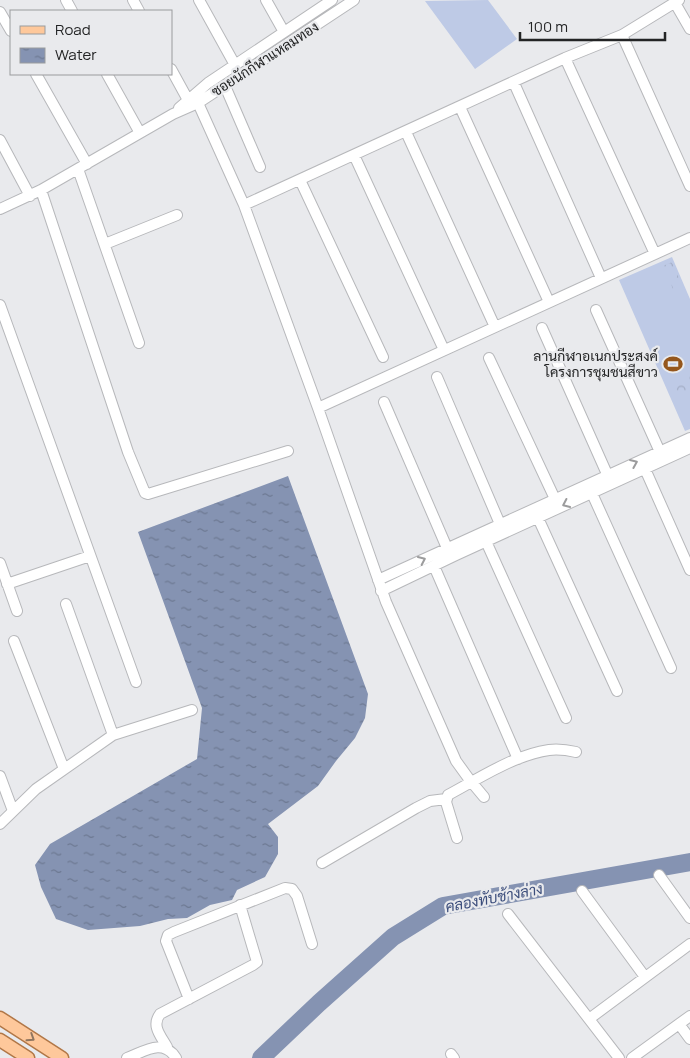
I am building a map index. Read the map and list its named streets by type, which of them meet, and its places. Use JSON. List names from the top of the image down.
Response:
{
  "streets": {
    "street": ["ซอยนักกีฬาแหลมทอง"]
  },
  "water": ["คลองทับช้างล่าง"],
  "places": {
    "sports": ["ลานกีฬาอเนกประสงค์ โครงการชุมชนสีขาว"]
  },
  "legend": ["Road", "Water"],
  "scale_bar": "100 m"
}
